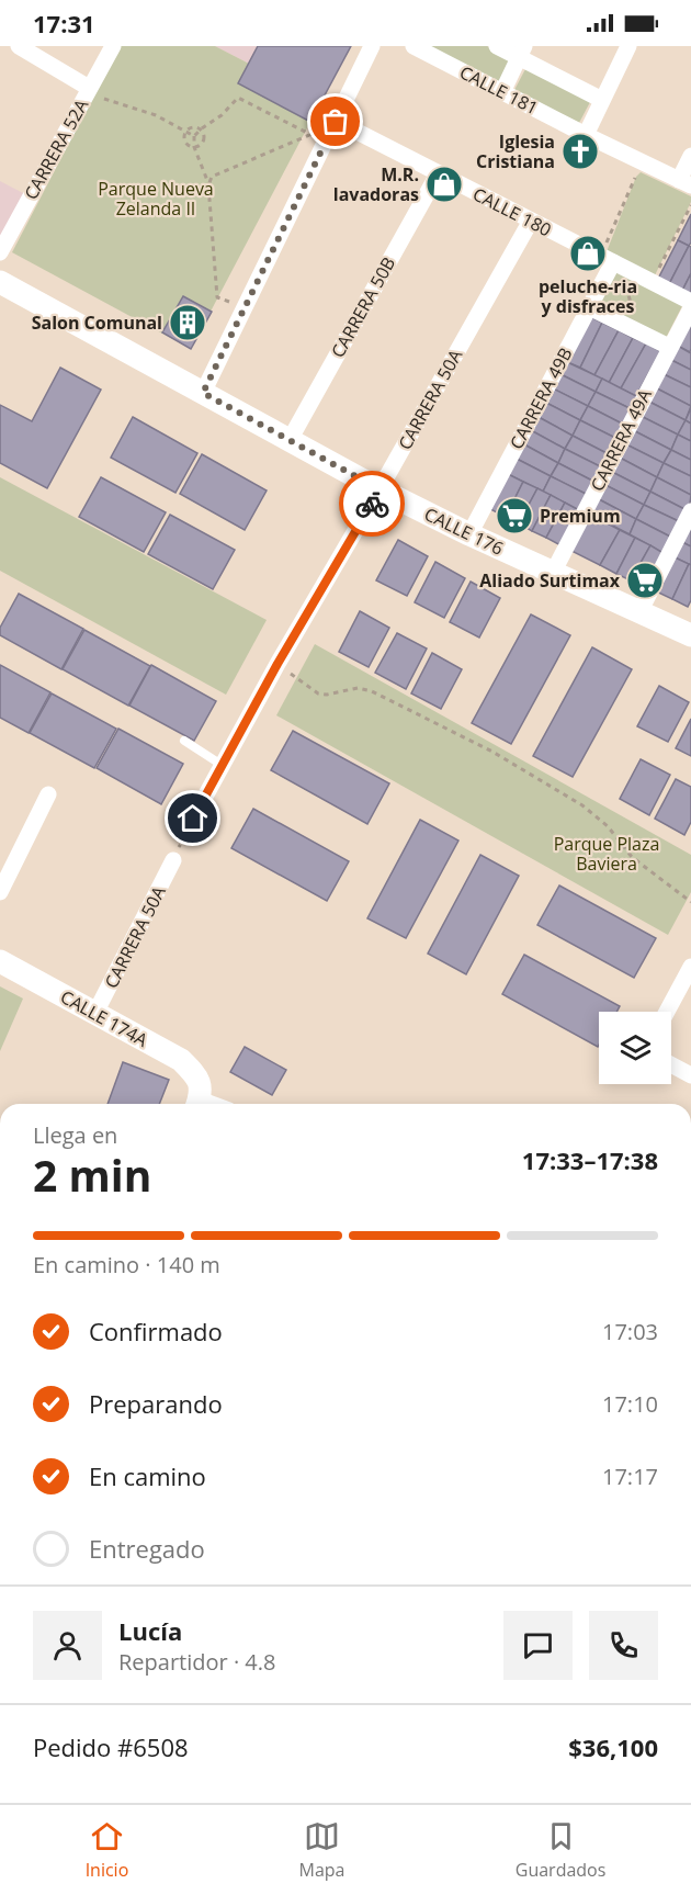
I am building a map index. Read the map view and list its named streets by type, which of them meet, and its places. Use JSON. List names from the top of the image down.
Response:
{
  "streets": {
    "street": [
      "CALLE 181",
      "CARRERA 52A",
      "CALLE 180",
      "CARRERA 50B",
      "CARRERA 49B",
      "CARRERA 50A",
      "CARRERA 49A",
      "CALLE 176",
      "CALLE 174A"
    ]
  },
  "crossings": [
    ["CALLE 180", "CARRERA 50B"],
    ["CALLE 180", "CARRERA 49B"],
    ["CALLE 180", "CARRERA 50A"],
    ["CARRERA 50B", "CALLE 176"],
    ["CARRERA 49B", "CALLE 176"],
    ["CARRERA 50A", "CALLE 176"],
    ["CARRERA 50A", "CALLE 174A"],
    ["CARRERA 49A", "CALLE 176"]
  ],
  "parks": ["Parque Nueva Zelanda II", "Parque Plaza Baviera"],
  "places": {
    "church": ["Iglesia Cristiana"],
    "shop": ["M.R. lavadoras", "peluche-ria y disfraces"],
    "building": ["Salon Comunal"],
    "supermarket": ["Premium", "Aliado Surtimax"]
  },
  "page": {
    "status": "17:31",
    "heading": ["2 min", "Llega en", "17:33–17:38"],
    "panel": [
      "Lucía",
      "Repartidor · 4.8",
      "Pedido #6508",
      "$36,100"
    ],
    "bar": "En camino · 140 m",
    "list": [
      ["Confirmado", "17:03"],
      ["Preparando", "17:10"],
      ["En camino", "17:17"],
      "Entregado"
    ],
    "tabs": ["Inicio", "Mapa", "Guardados"]
  }
}
